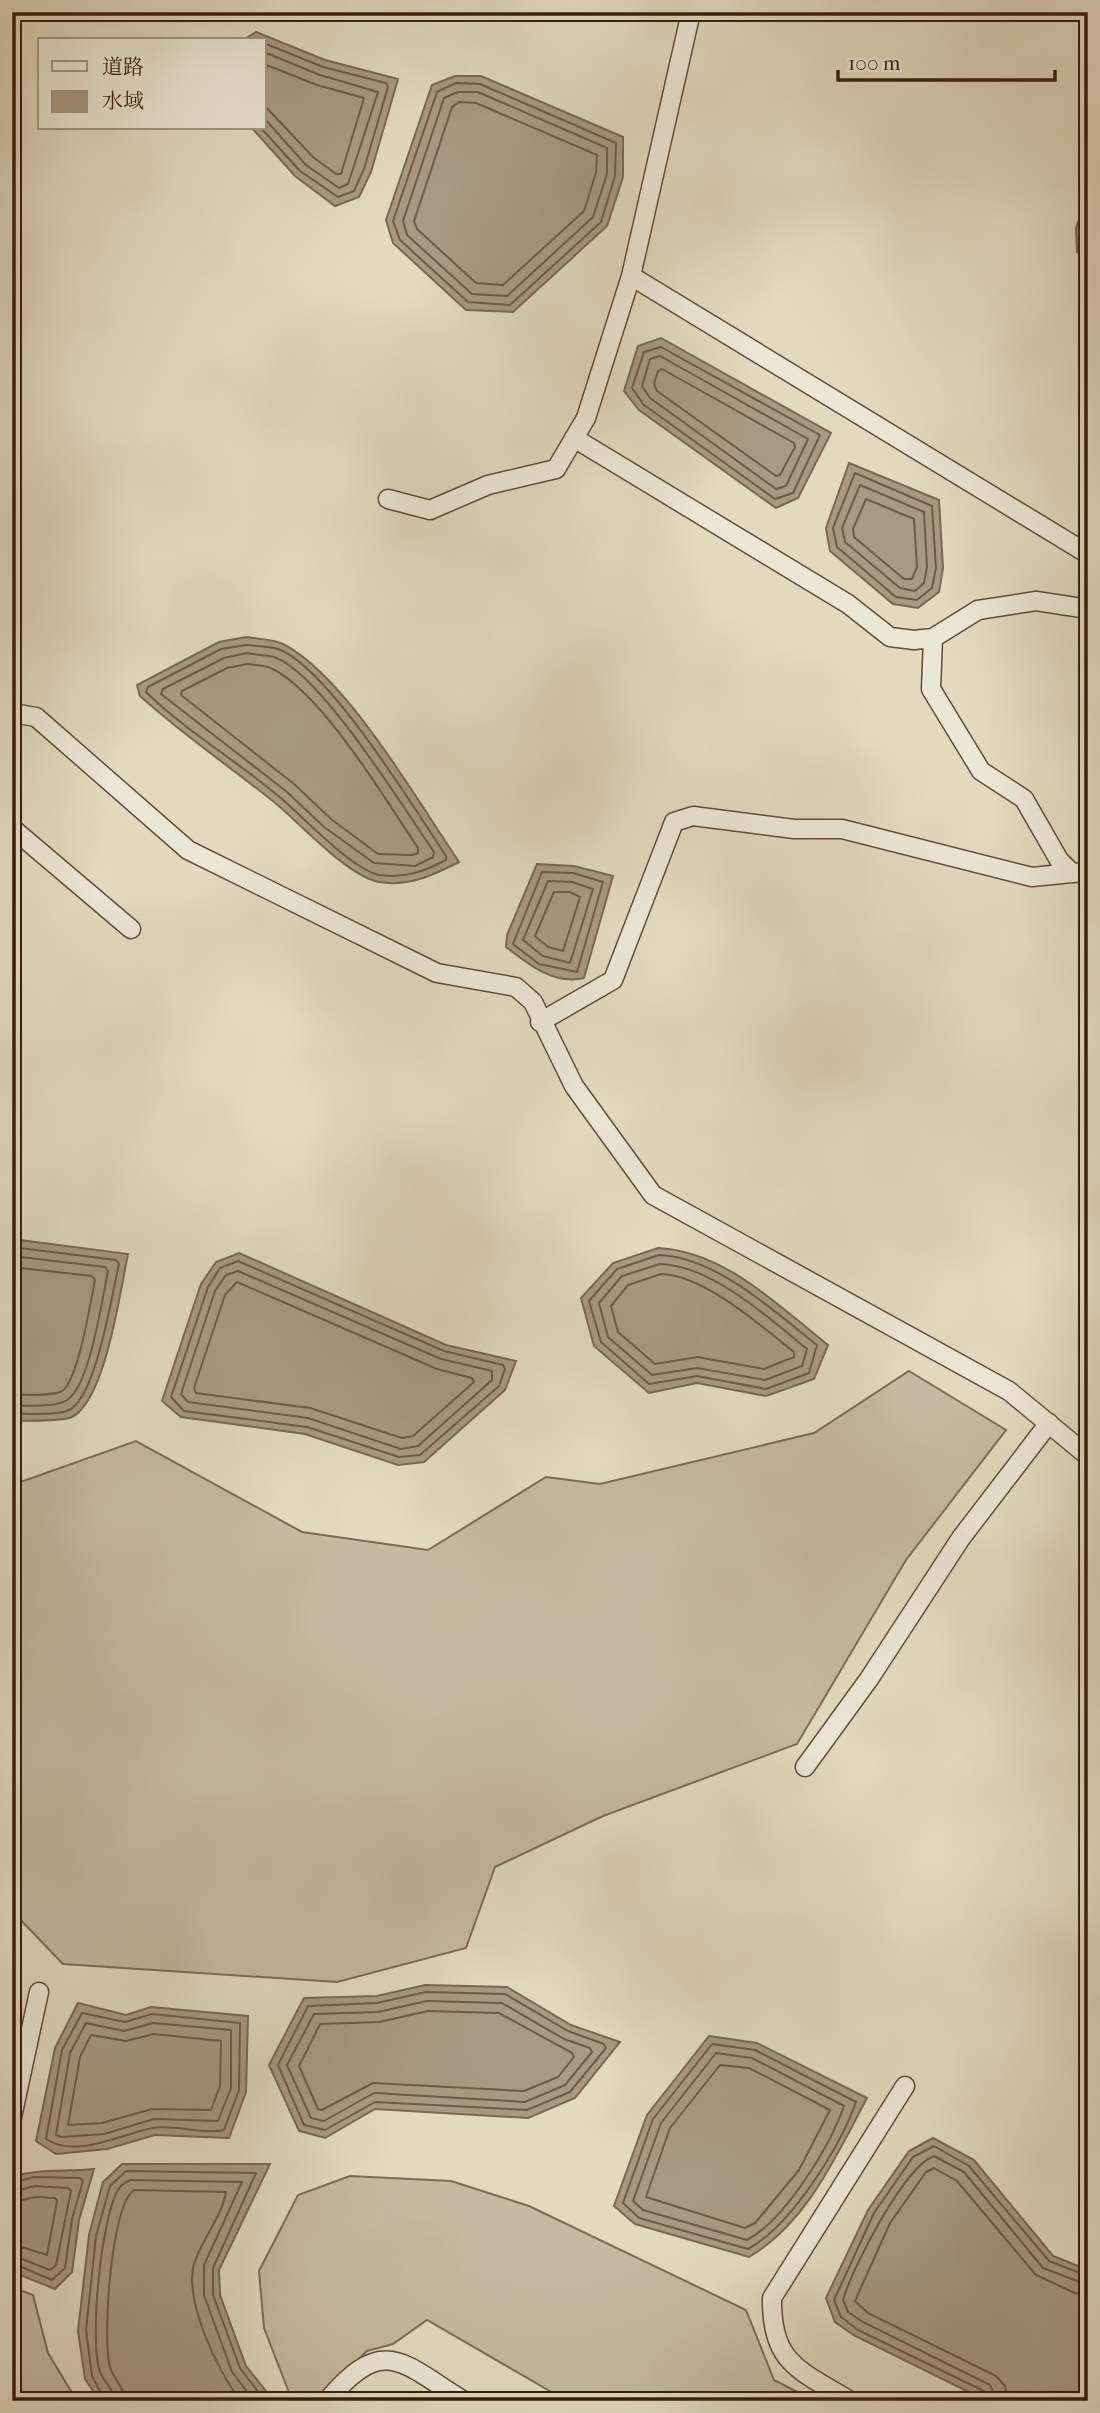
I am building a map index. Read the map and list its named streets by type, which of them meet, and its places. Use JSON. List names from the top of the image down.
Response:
{
  "legend": ["道路", "水域"],
  "scale_bar": "100 m"
}
